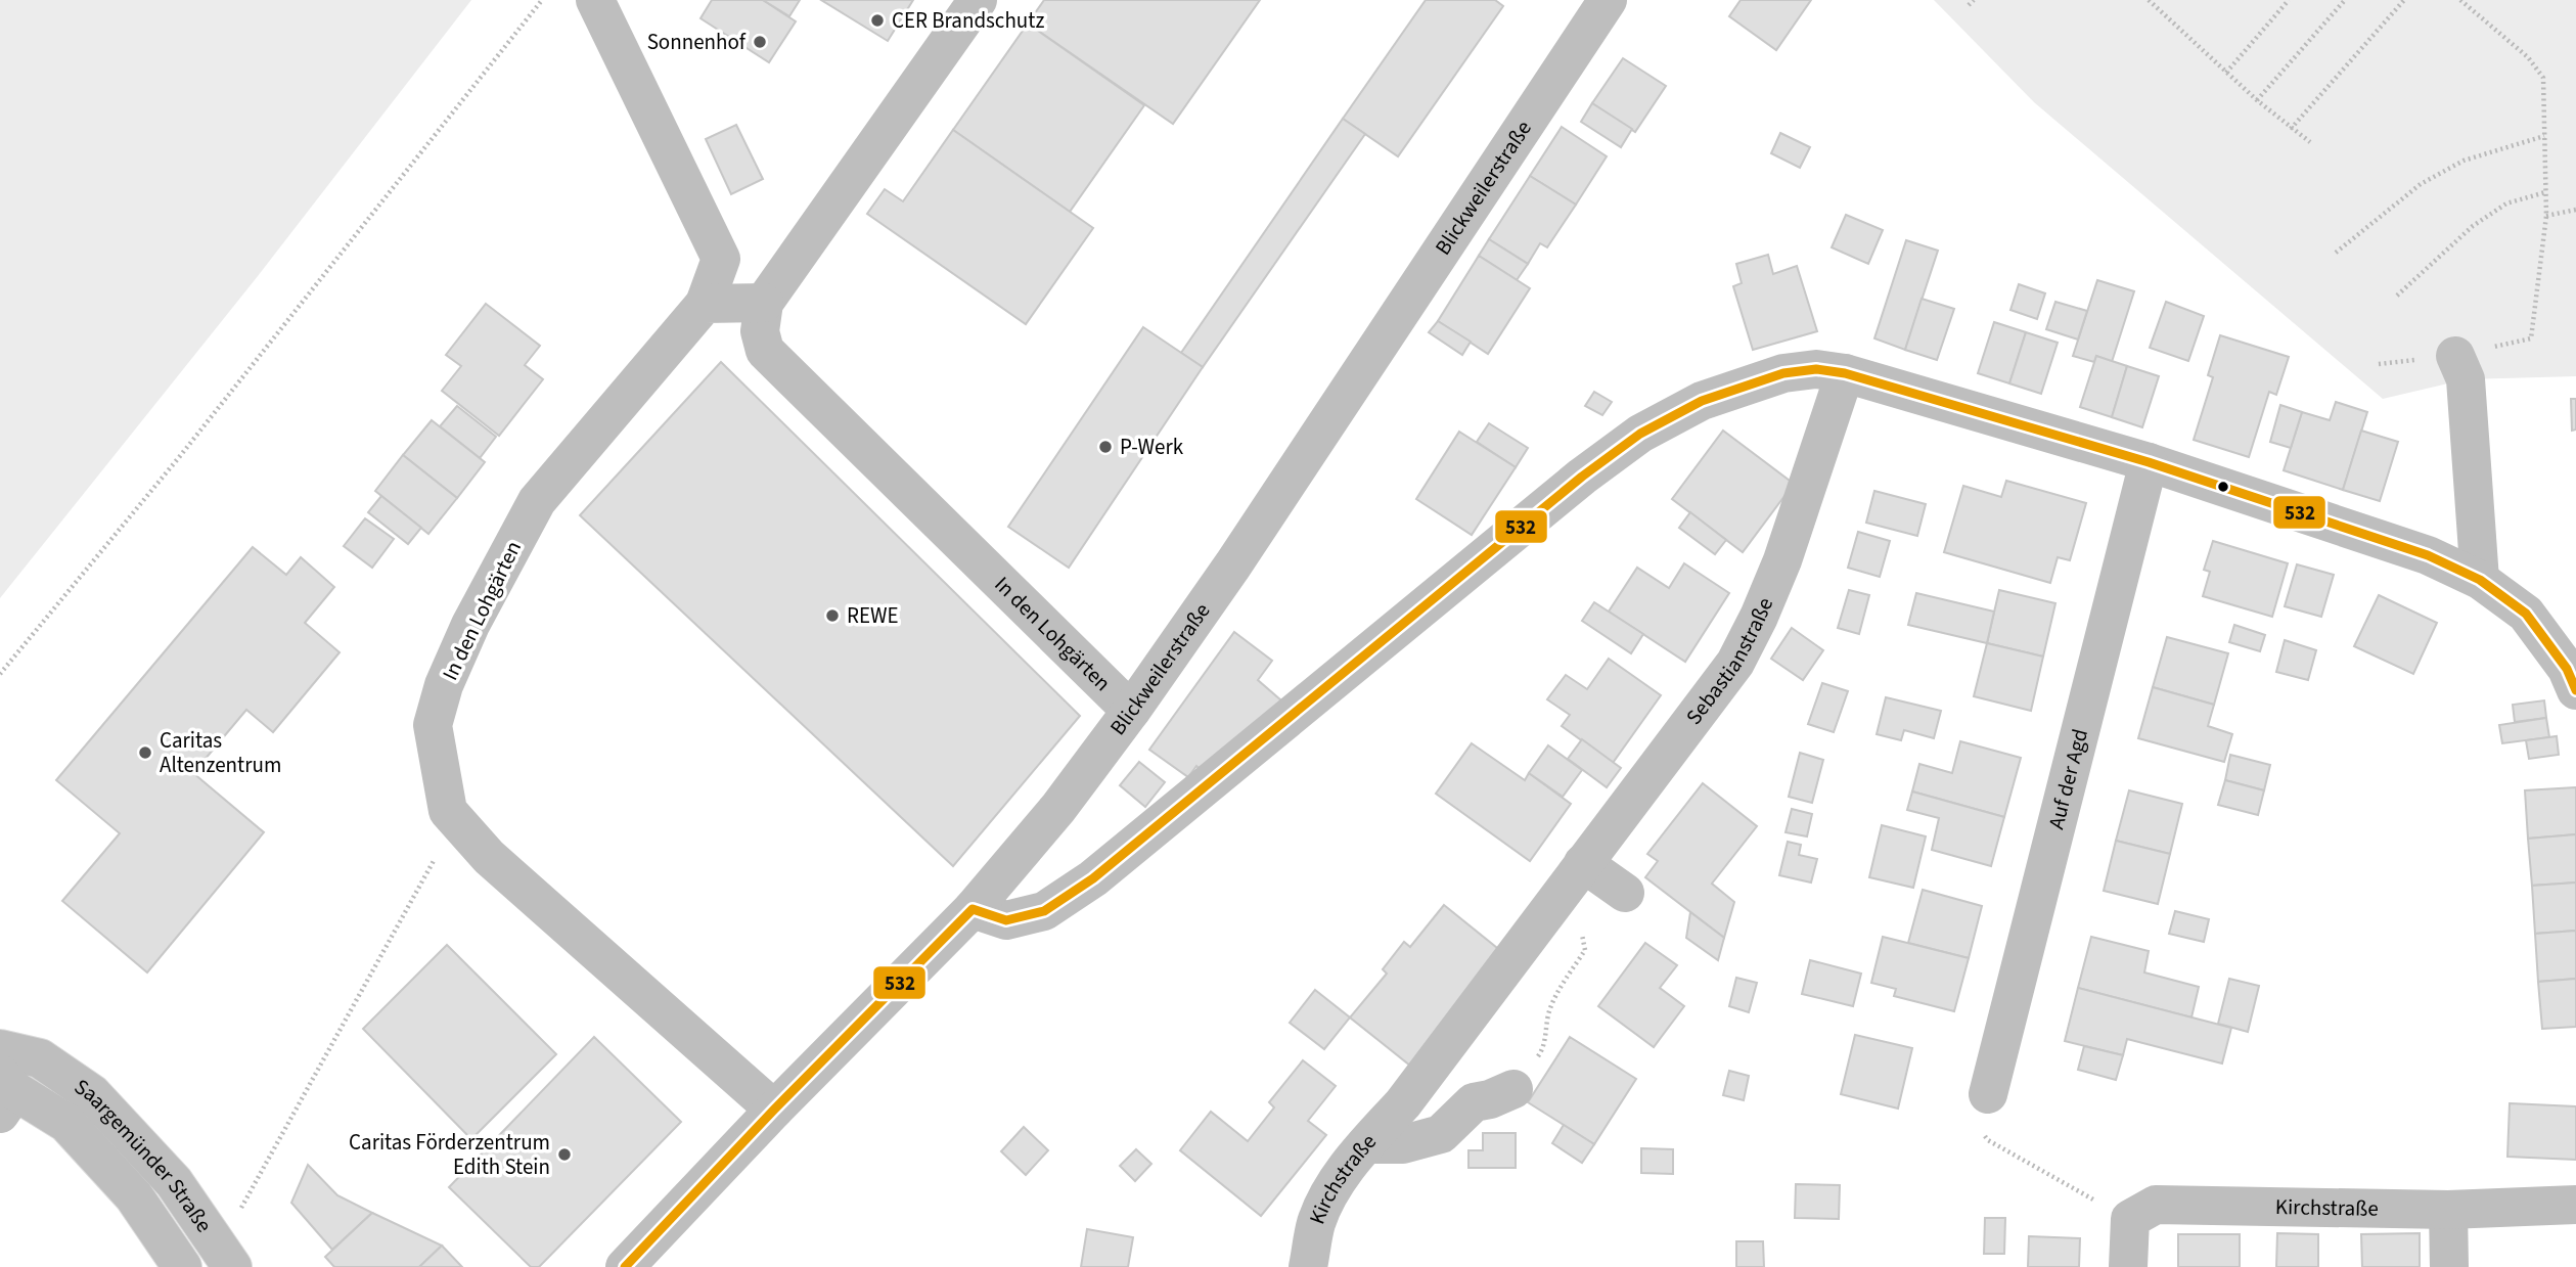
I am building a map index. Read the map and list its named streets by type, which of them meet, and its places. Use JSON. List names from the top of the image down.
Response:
{
  "streets": {
    "street": [
      "Blickweilerstraße",
      "In den Lohgärten",
      "Sebastianstraße",
      "Auf der Agd",
      "Saargemünder Straße",
      "Kirchstraße"
    ]
  },
  "crossings": [
    ["Blickweilerstraße", "In den Lohgärten"],
    ["Sebastianstraße", "Kirchstraße"]
  ],
  "places": [
    "CER Brandschutz",
    "Sonnenhof",
    "P-Werk",
    "REWE",
    "Caritas Altenzentrum",
    "Caritas Förderzentrum Edith Stein"
  ],
  "lines": ["transit line 532"]
}
